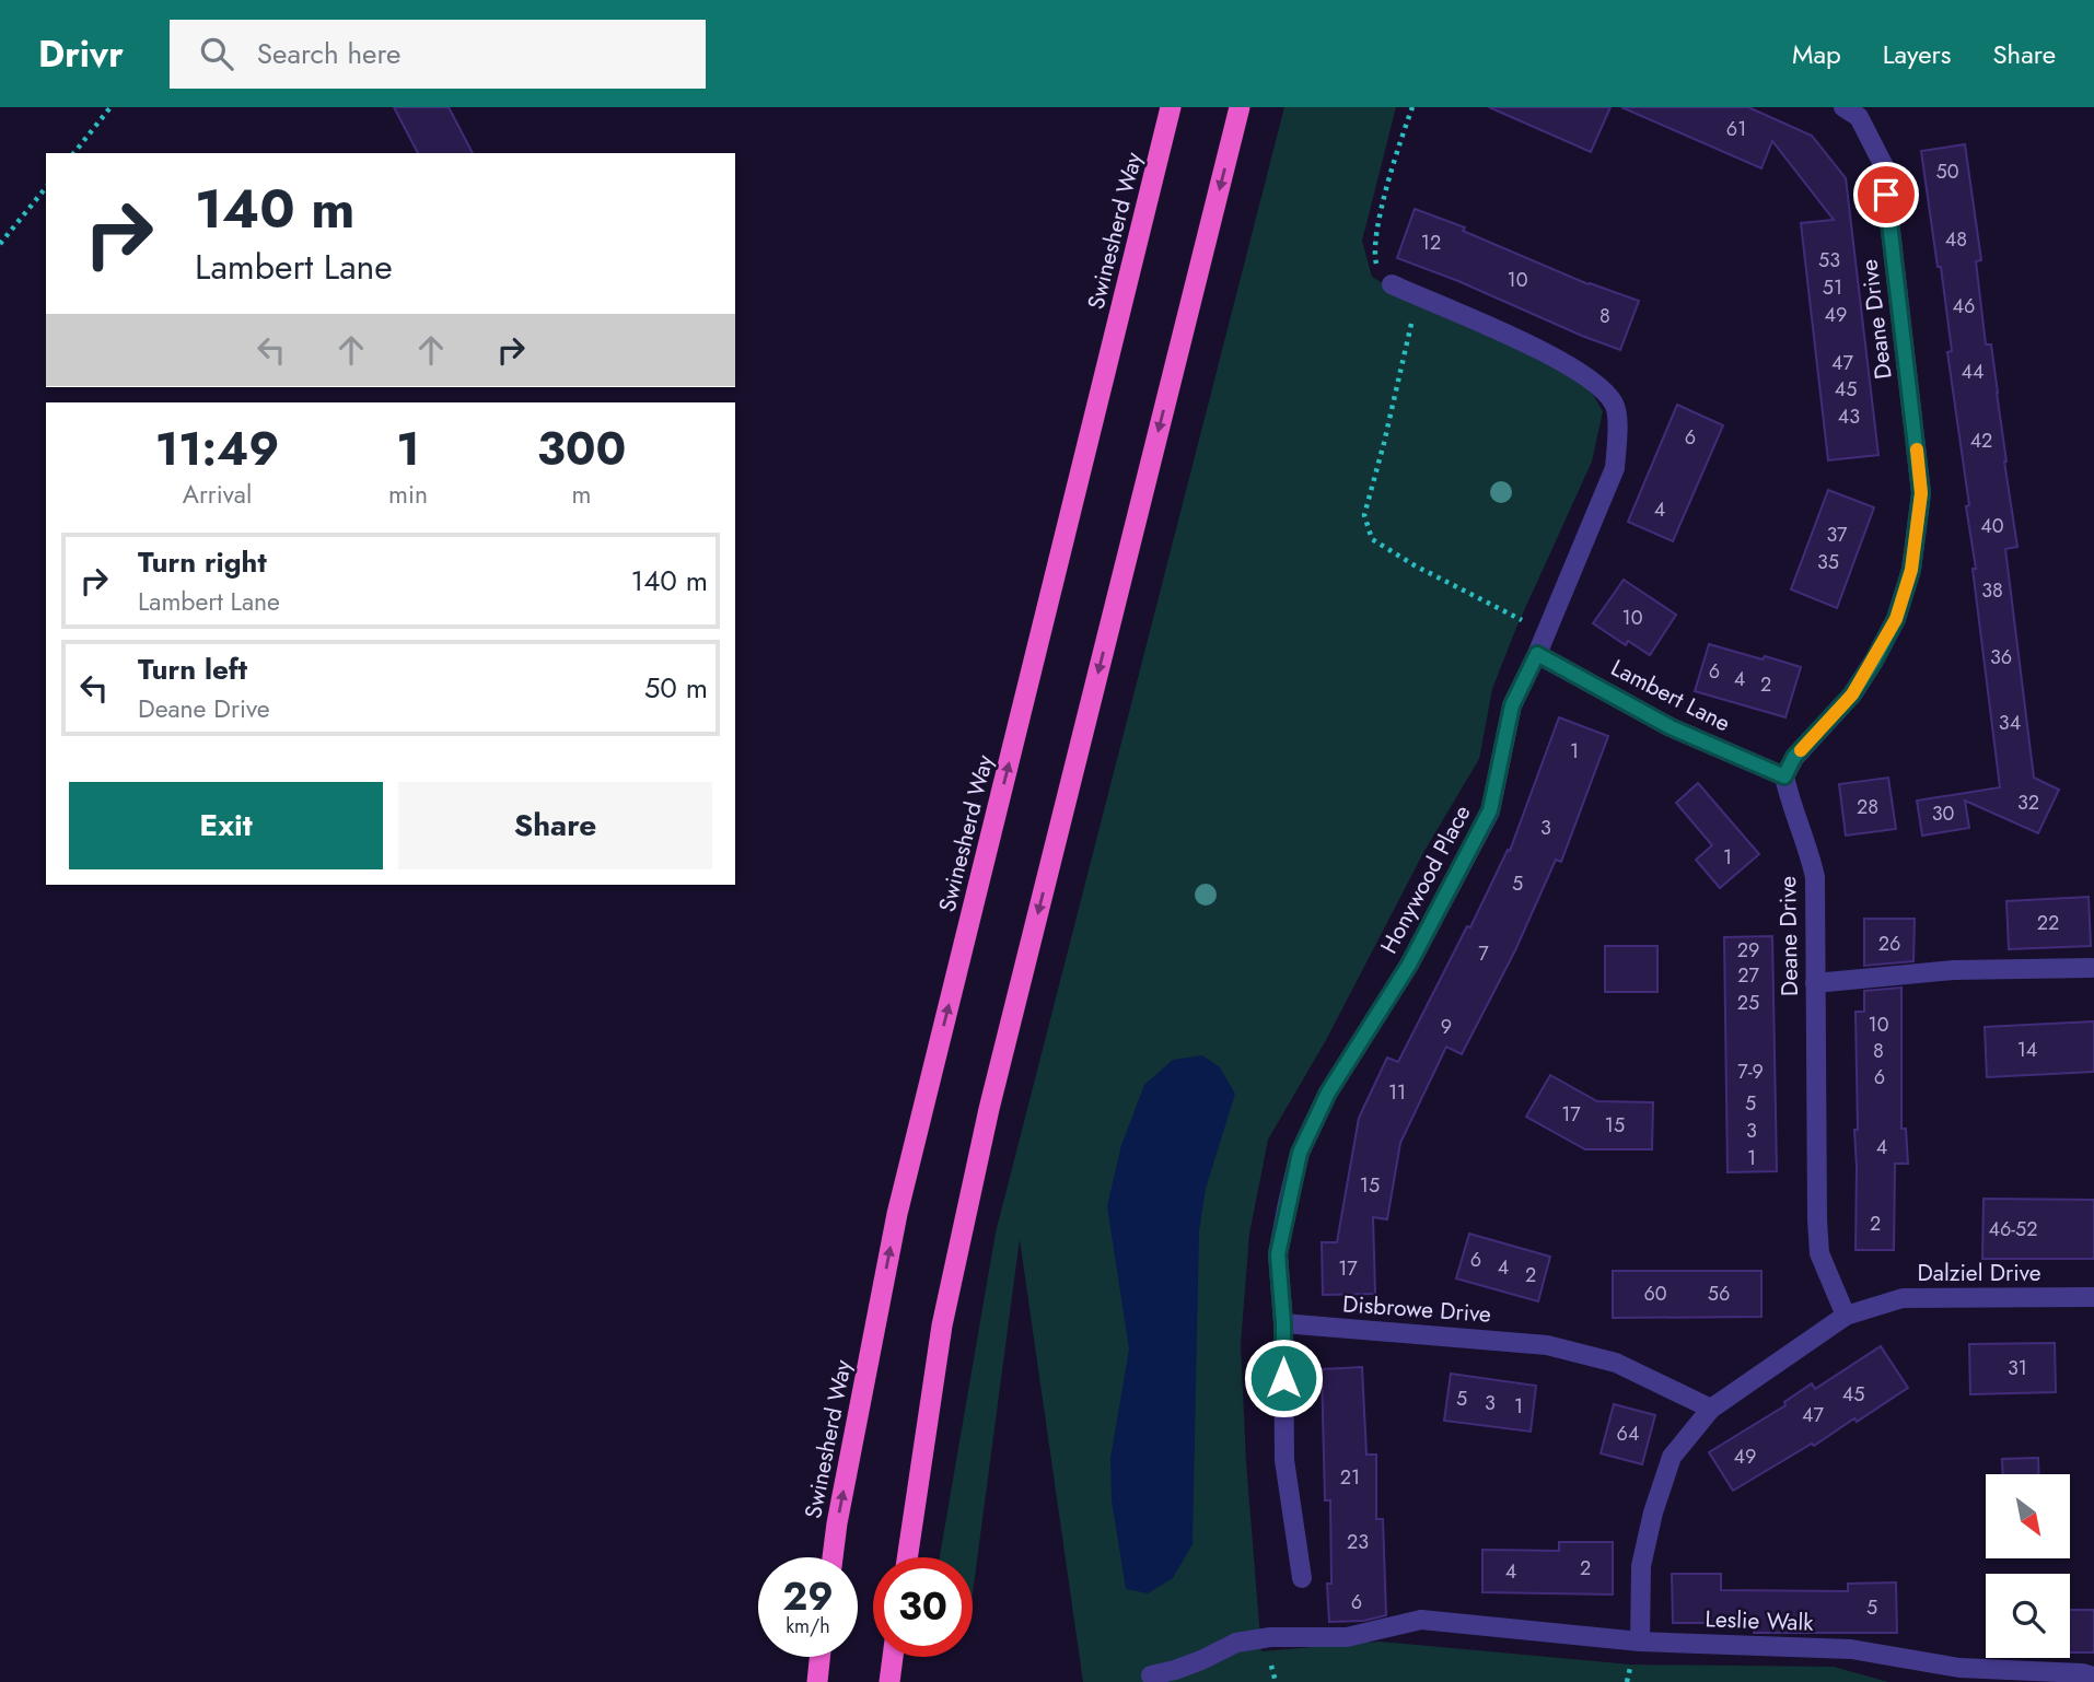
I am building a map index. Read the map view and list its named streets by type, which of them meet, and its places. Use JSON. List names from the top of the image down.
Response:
{
  "streets": {
    "highway": ["Swinesherd Way"],
    "street": [
      "Deane Drive",
      "Lambert Lane",
      "Honywood Place",
      "Dalziel Drive",
      "Disbrowe Drive",
      "Leslie Walk"
    ]
  },
  "crossings": [
    ["Deane Drive", "Lambert Lane"],
    ["Deane Drive", "Dalziel Drive"],
    ["Lambert Lane", "Honywood Place"],
    ["Honywood Place", "Disbrowe Drive"],
    ["Dalziel Drive", "Disbrowe Drive"],
    ["Dalziel Drive", "Leslie Walk"]
  ],
  "house_numbers": [
    "61",
    "50",
    "48",
    "12",
    "53",
    "10",
    "51",
    "46",
    "49",
    "8",
    "47",
    "44",
    "45",
    "43",
    "6",
    "42",
    "4",
    "40",
    "37",
    "35",
    "38",
    "10",
    "36",
    "6",
    "4",
    "2",
    "34",
    "1",
    "32",
    "28",
    "30",
    "3",
    "1",
    "5",
    "22",
    "26",
    "29",
    "7",
    "27",
    "25",
    "10",
    "9",
    "14",
    "8",
    "7-9",
    "6",
    "11",
    "5",
    "17",
    "15",
    "3",
    "4",
    "1",
    "15",
    "2",
    "46-52",
    "6",
    "4",
    "17",
    "2",
    "60",
    "56",
    "31",
    "45",
    "5",
    "3",
    "1",
    "47",
    "64",
    "49",
    "21",
    "23",
    "2",
    "4",
    "6",
    "5"
  ],
  "north": "bottom right",
  "page": {
    "header": "Drivr",
    "search": "Search here",
    "nav": ["Map", "Layers", "Share"],
    "turn": ["140 m", "Lambert Lane"],
    "eta": [
      "11:49",
      "Arrival",
      "1",
      "min",
      "300",
      "m"
    ],
    "list": [
      {
        "name": "Turn right",
        "note": "Lambert Lane",
        "value": "140 m"
      },
      {
        "name": "Turn left",
        "note": "Deane Drive",
        "value": "50 m"
      }
    ],
    "buttons": ["Exit", "Share"],
    "speed": "29 km/h",
    "limit": "30"
  }
}
